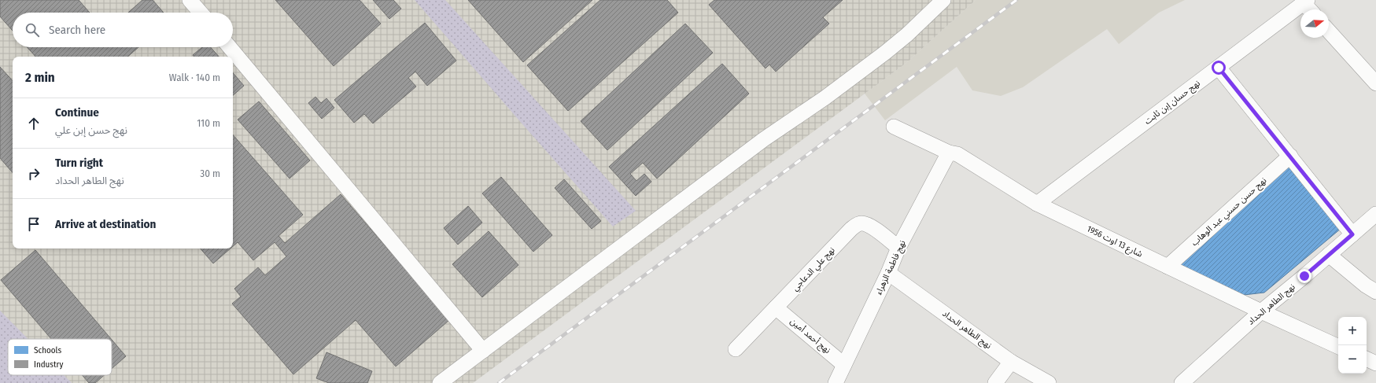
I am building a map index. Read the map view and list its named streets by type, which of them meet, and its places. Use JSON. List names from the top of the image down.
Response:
{
  "streets": {
    "street": [
      "نهج حسان إبن ثابت",
      "نهج حسن حسني عبد الوهاب",
      "شارع 13 اوت 1956",
      "نهج فاطمة الزهراء",
      "نهج علي الدعاجي",
      "نهج الطاهر الحداد",
      "نهج أحمد أمين"
    ]
  },
  "crossings": [
    ["نهج حسان إبن ثابت", "شارع 13 اوت 1956"],
    ["نهج حسن حسني عبد الوهاب", "شارع 13 اوت 1956"],
    ["شارع 13 اوت 1956", "نهج فاطمة الزهراء"],
    ["شارع 13 اوت 1956", "نهج الطاهر الحداد"],
    ["نهج فاطمة الزهراء", "نهج علي الدعاجي"],
    ["نهج فاطمة الزهراء", "نهج الطاهر الحداد"],
    ["نهج فاطمة الزهراء", "نهج أحمد أمين"],
    ["نهج علي الدعاجي", "نهج أحمد أمين"]
  ],
  "legend": ["Schools", "Industry"],
  "north": "right",
  "page": {
    "search": "Search here",
    "heading": ["2 min", "Walk · 140 m"],
    "list": [
      ["Continue", "نهج حسن إبن علي", "110 m"],
      ["Turn right", "نهج الطاهر الحداد", "30 m"],
      "Arrive at destination"
    ],
    "map_buttons": ["+", "−"]
  }
}
